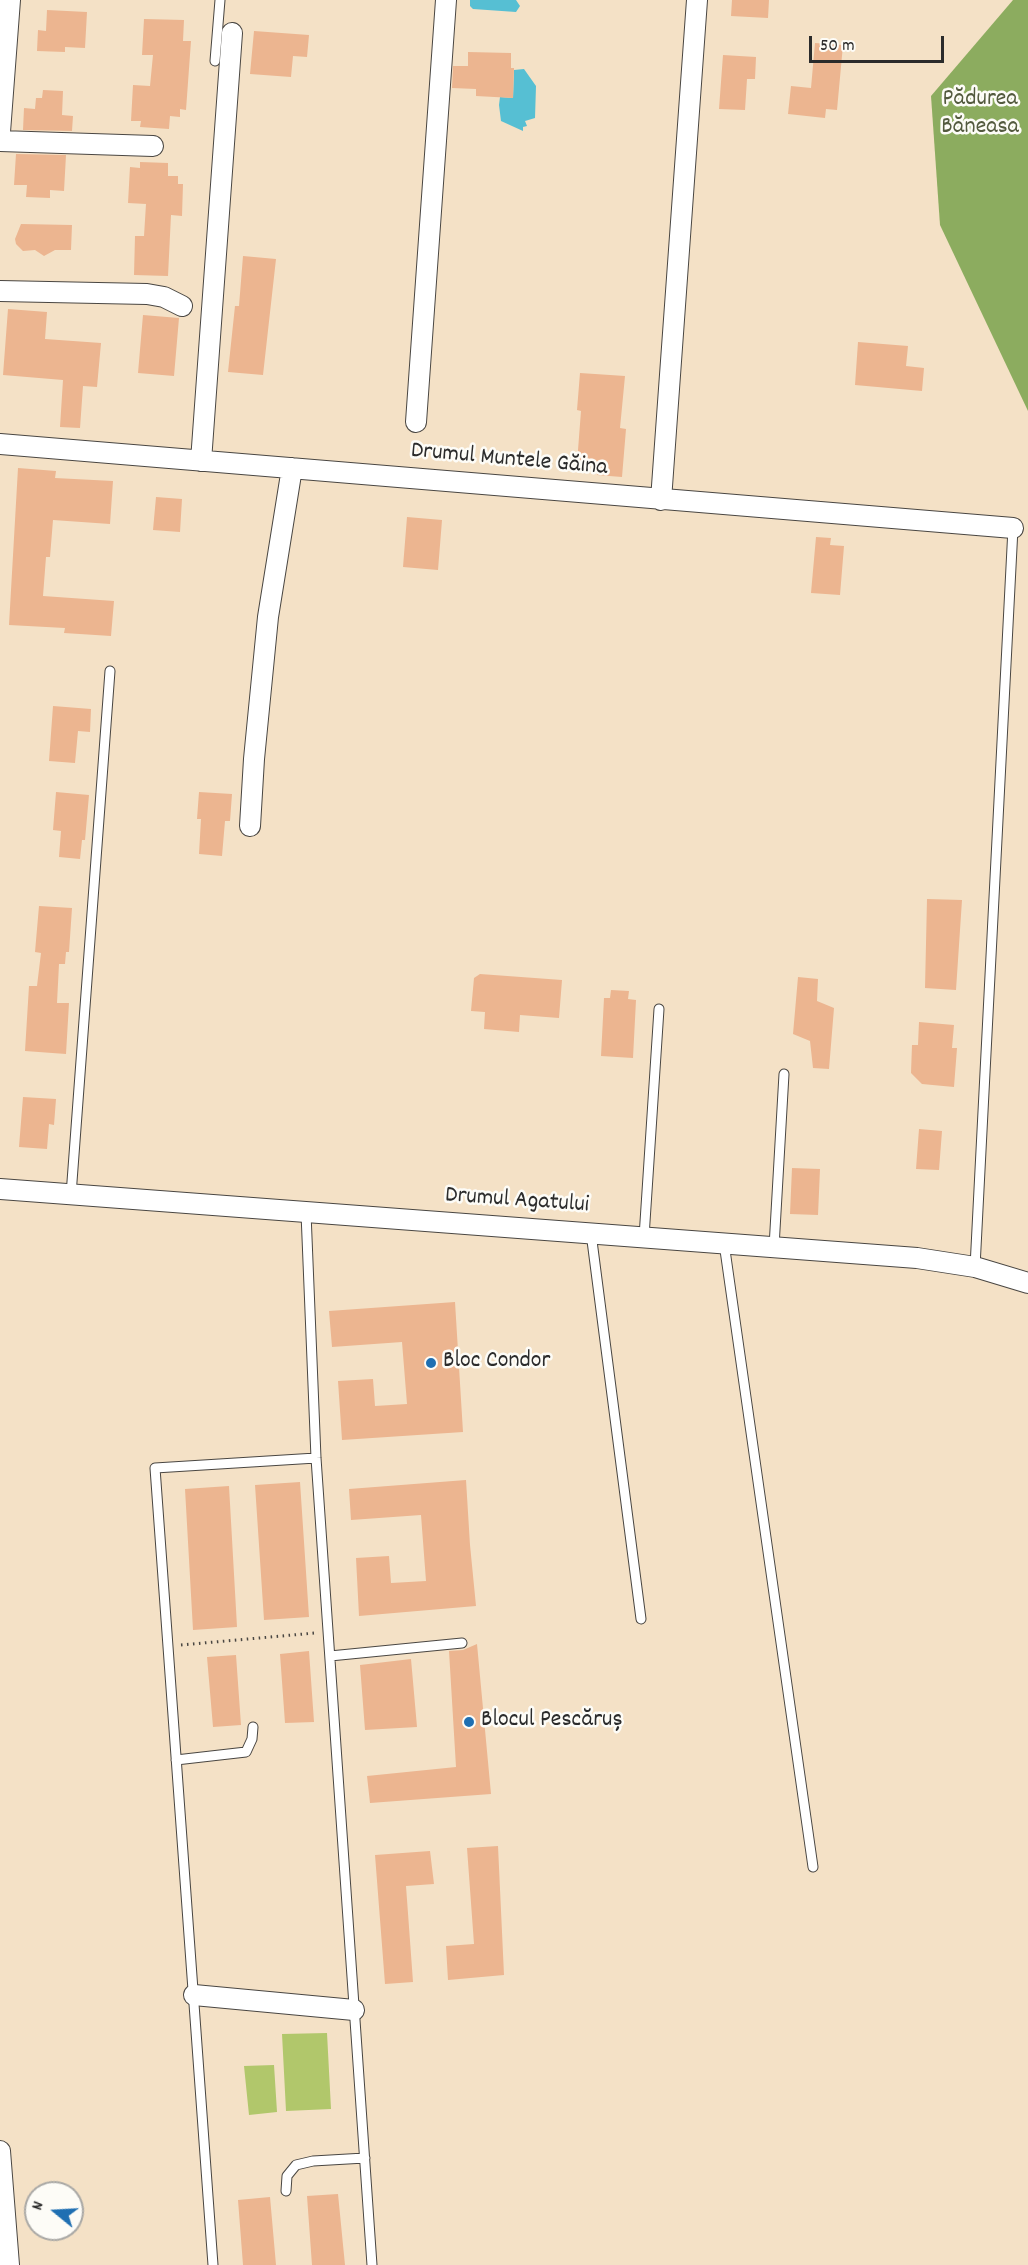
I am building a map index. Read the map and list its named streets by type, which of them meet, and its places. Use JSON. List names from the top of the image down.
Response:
{
  "streets": {
    "street": ["Drumul Muntele Găina", "Drumul Agatului"]
  },
  "parks": ["Pădurea Băneasa"],
  "places": ["Bloc Condor", "Blocul Pescăruș"],
  "scale_bar": "50 m",
  "north": "left"
}
